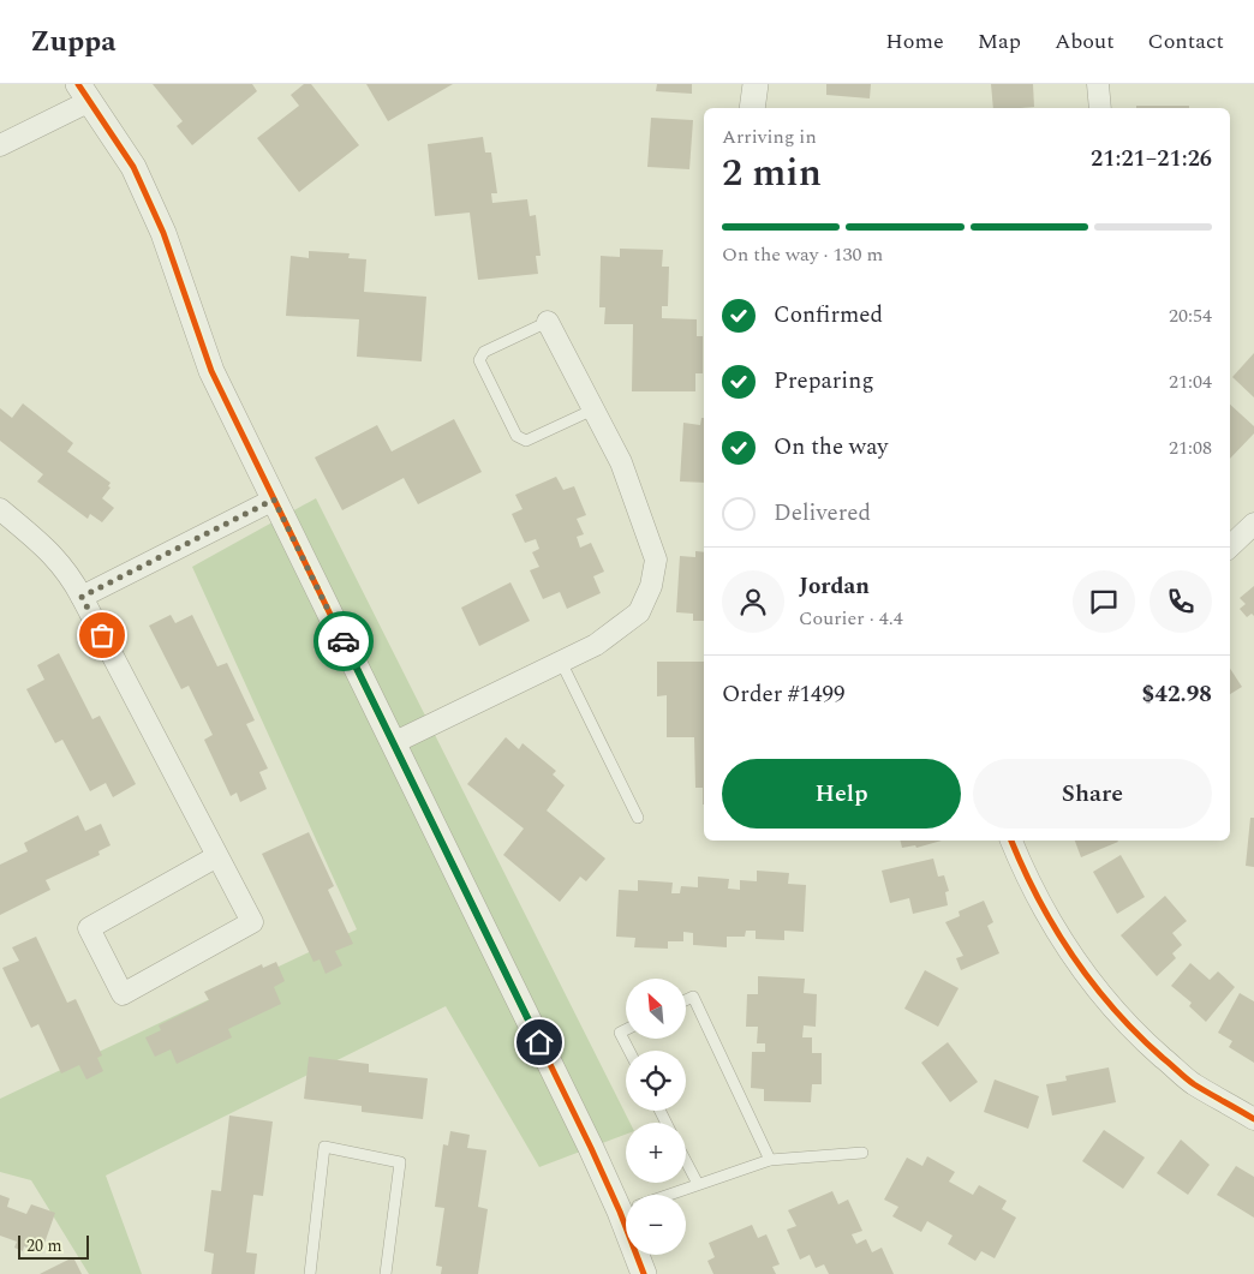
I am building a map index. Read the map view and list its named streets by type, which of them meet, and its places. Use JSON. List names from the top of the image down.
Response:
{
  "scale_bar": "20 m",
  "north": "top left",
  "page": {
    "header": "Zuppa",
    "nav": [
      "Home",
      "Map",
      "About",
      "Contact"
    ],
    "heading": ["2 min", "Arriving in", "21:21–21:26"],
    "panel": [
      "Jordan",
      "Courier · 4.4",
      "Order #1499",
      "$42.98"
    ],
    "bar": "On the way · 130 m",
    "list": [
      ["Confirmed", "20:54"],
      ["Preparing", "21:04"],
      ["On the way", "21:08"],
      "Delivered"
    ],
    "buttons": ["Help", "Share"],
    "map_buttons": ["+", "−"],
    "scale": "20 m"
  }
}
